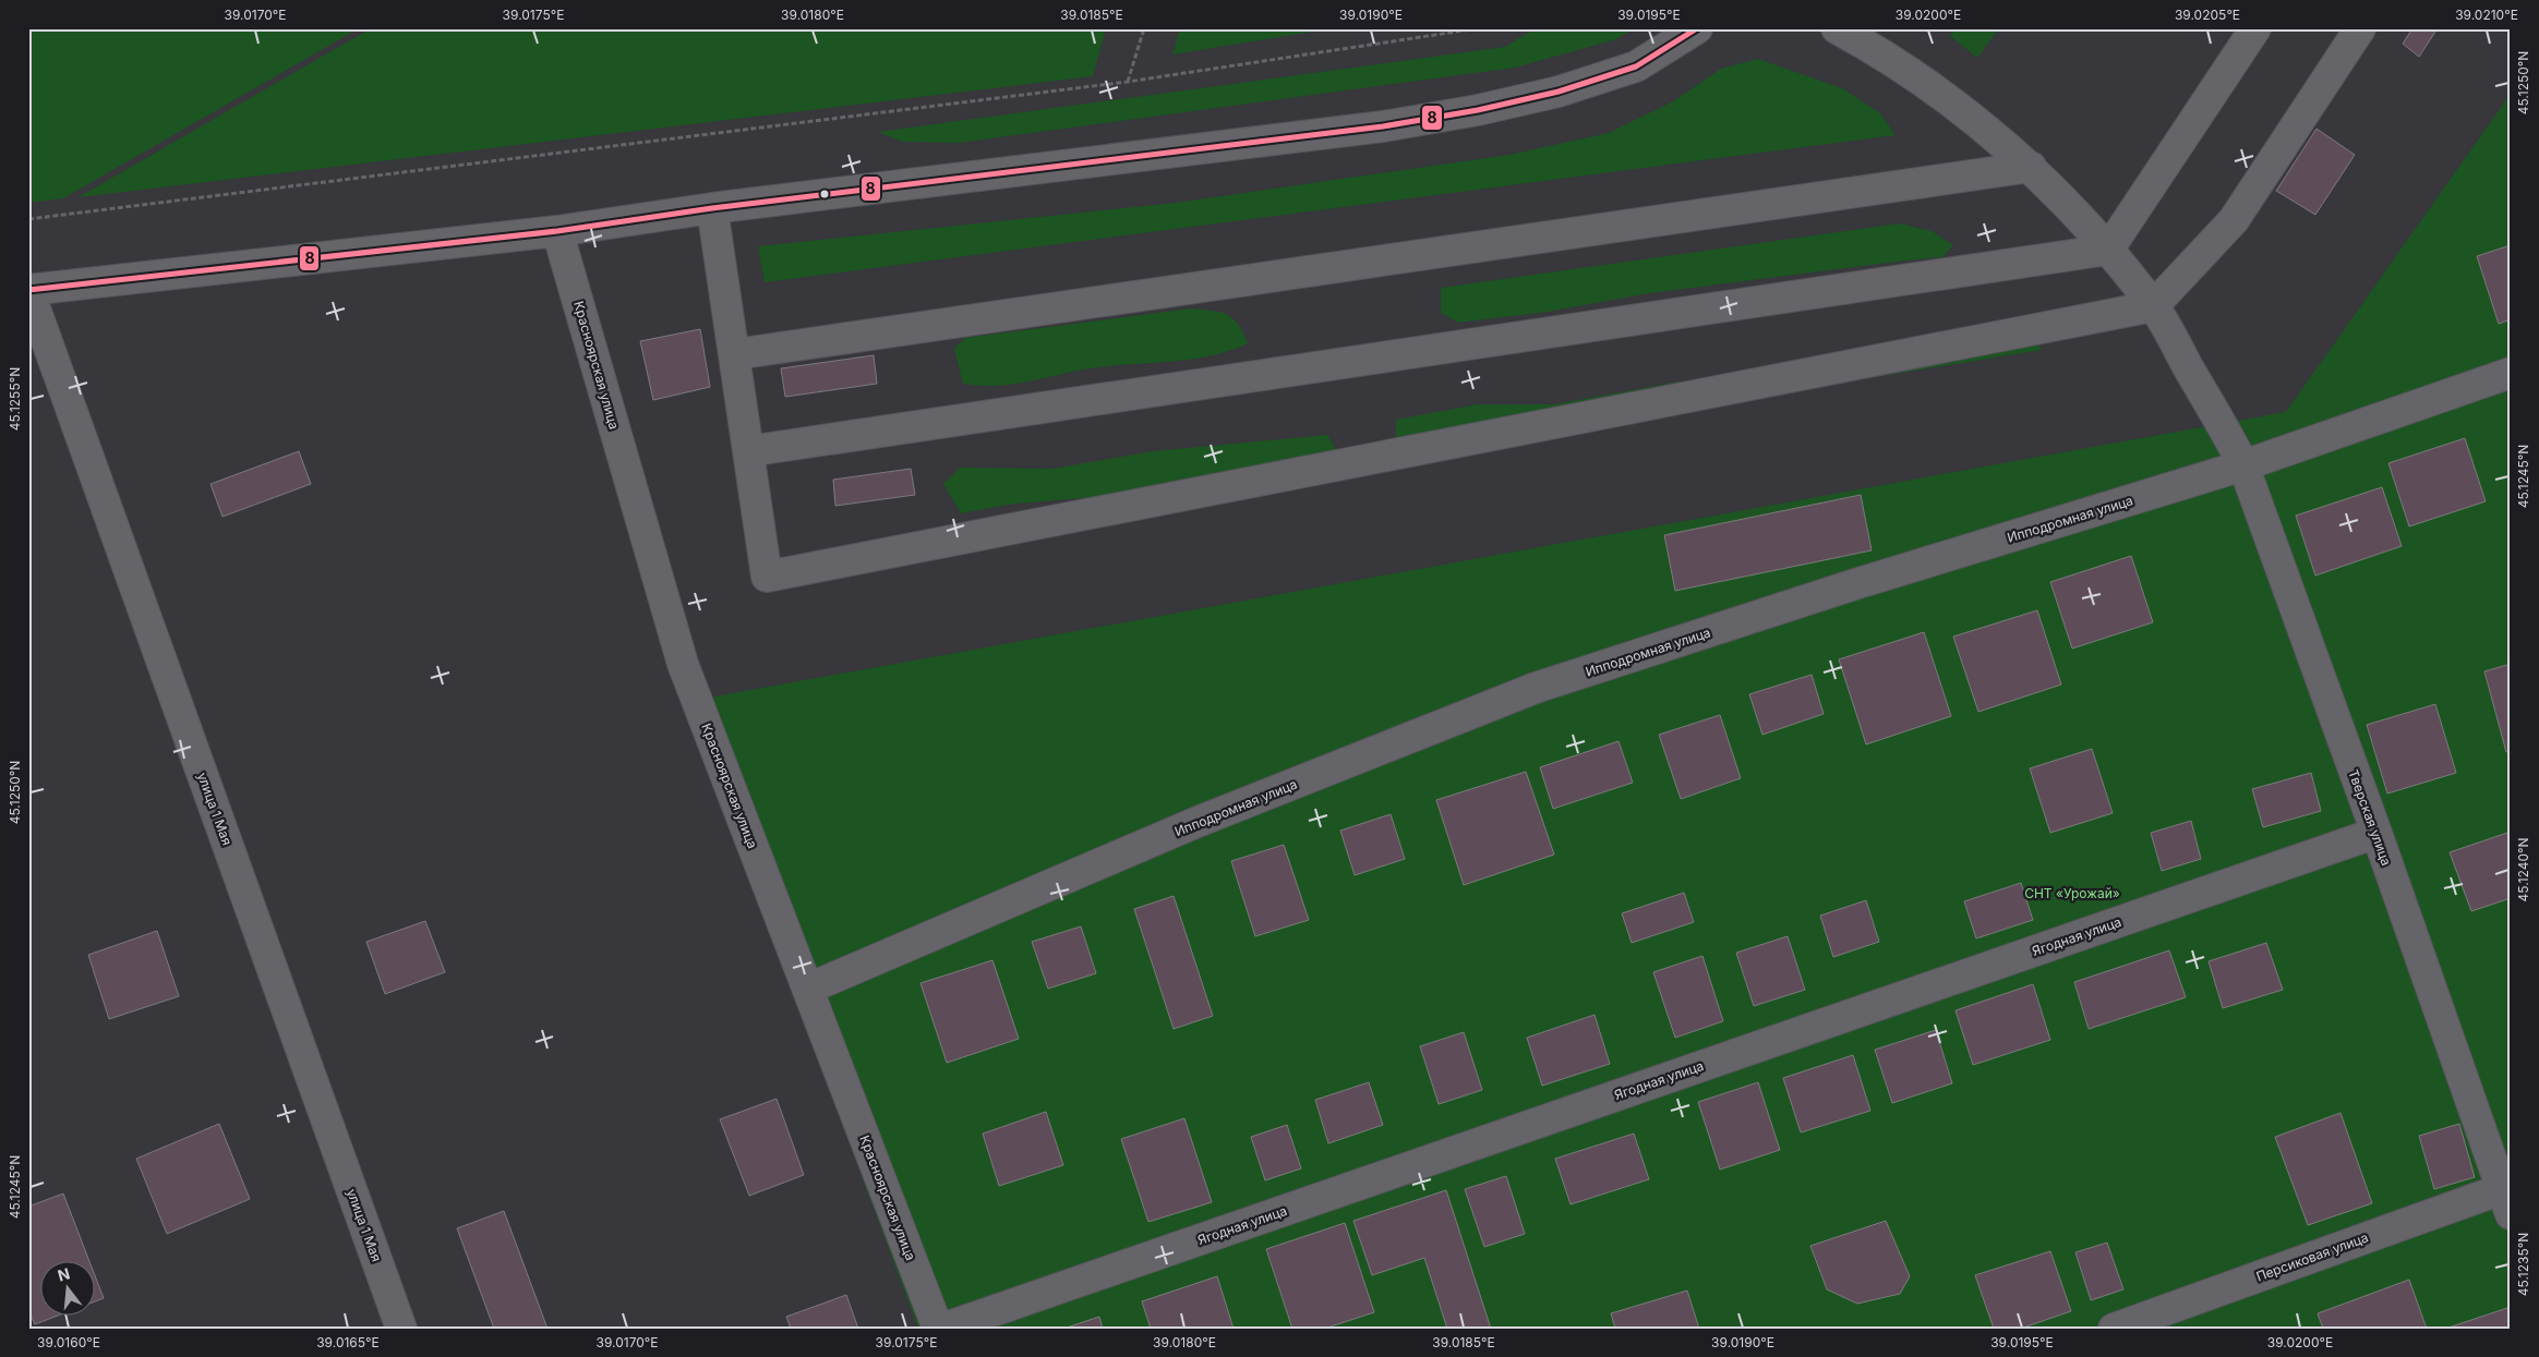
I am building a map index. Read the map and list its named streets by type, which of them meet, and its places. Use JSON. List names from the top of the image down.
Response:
{
  "streets": {
    "street": [
      "Красноярская улица",
      "Ипподромная улица",
      "улица 1 Мая",
      "Тверская улица",
      "Ягодная улица",
      "Персиковая улица"
    ]
  },
  "crossings": [
    ["Красноярская улица", "Ипподромная улица"],
    ["Красноярская улица", "Ягодная улица"],
    ["Ипподромная улица", "Тверская улица"],
    ["Тверская улица", "Ягодная улица"],
    ["Тверская улица", "Персиковая улица"]
  ],
  "parks": ["СНТ «Урожай»"],
  "lines": ["transit line 8"],
  "north": "top",
  "coordinates": [
    "39.0170°E",
    "39.0175°E",
    "39.0180°E",
    "39.0185°E",
    "39.0190°E",
    "39.0195°E",
    "39.0200°E",
    "39.0205°E",
    "39.0210°E",
    "45.1250°N",
    "45.1255°N",
    "45.1245°N",
    "45.1240°N",
    "45.1235°N",
    "39.0160°E",
    "39.0165°E"
  ]
}
